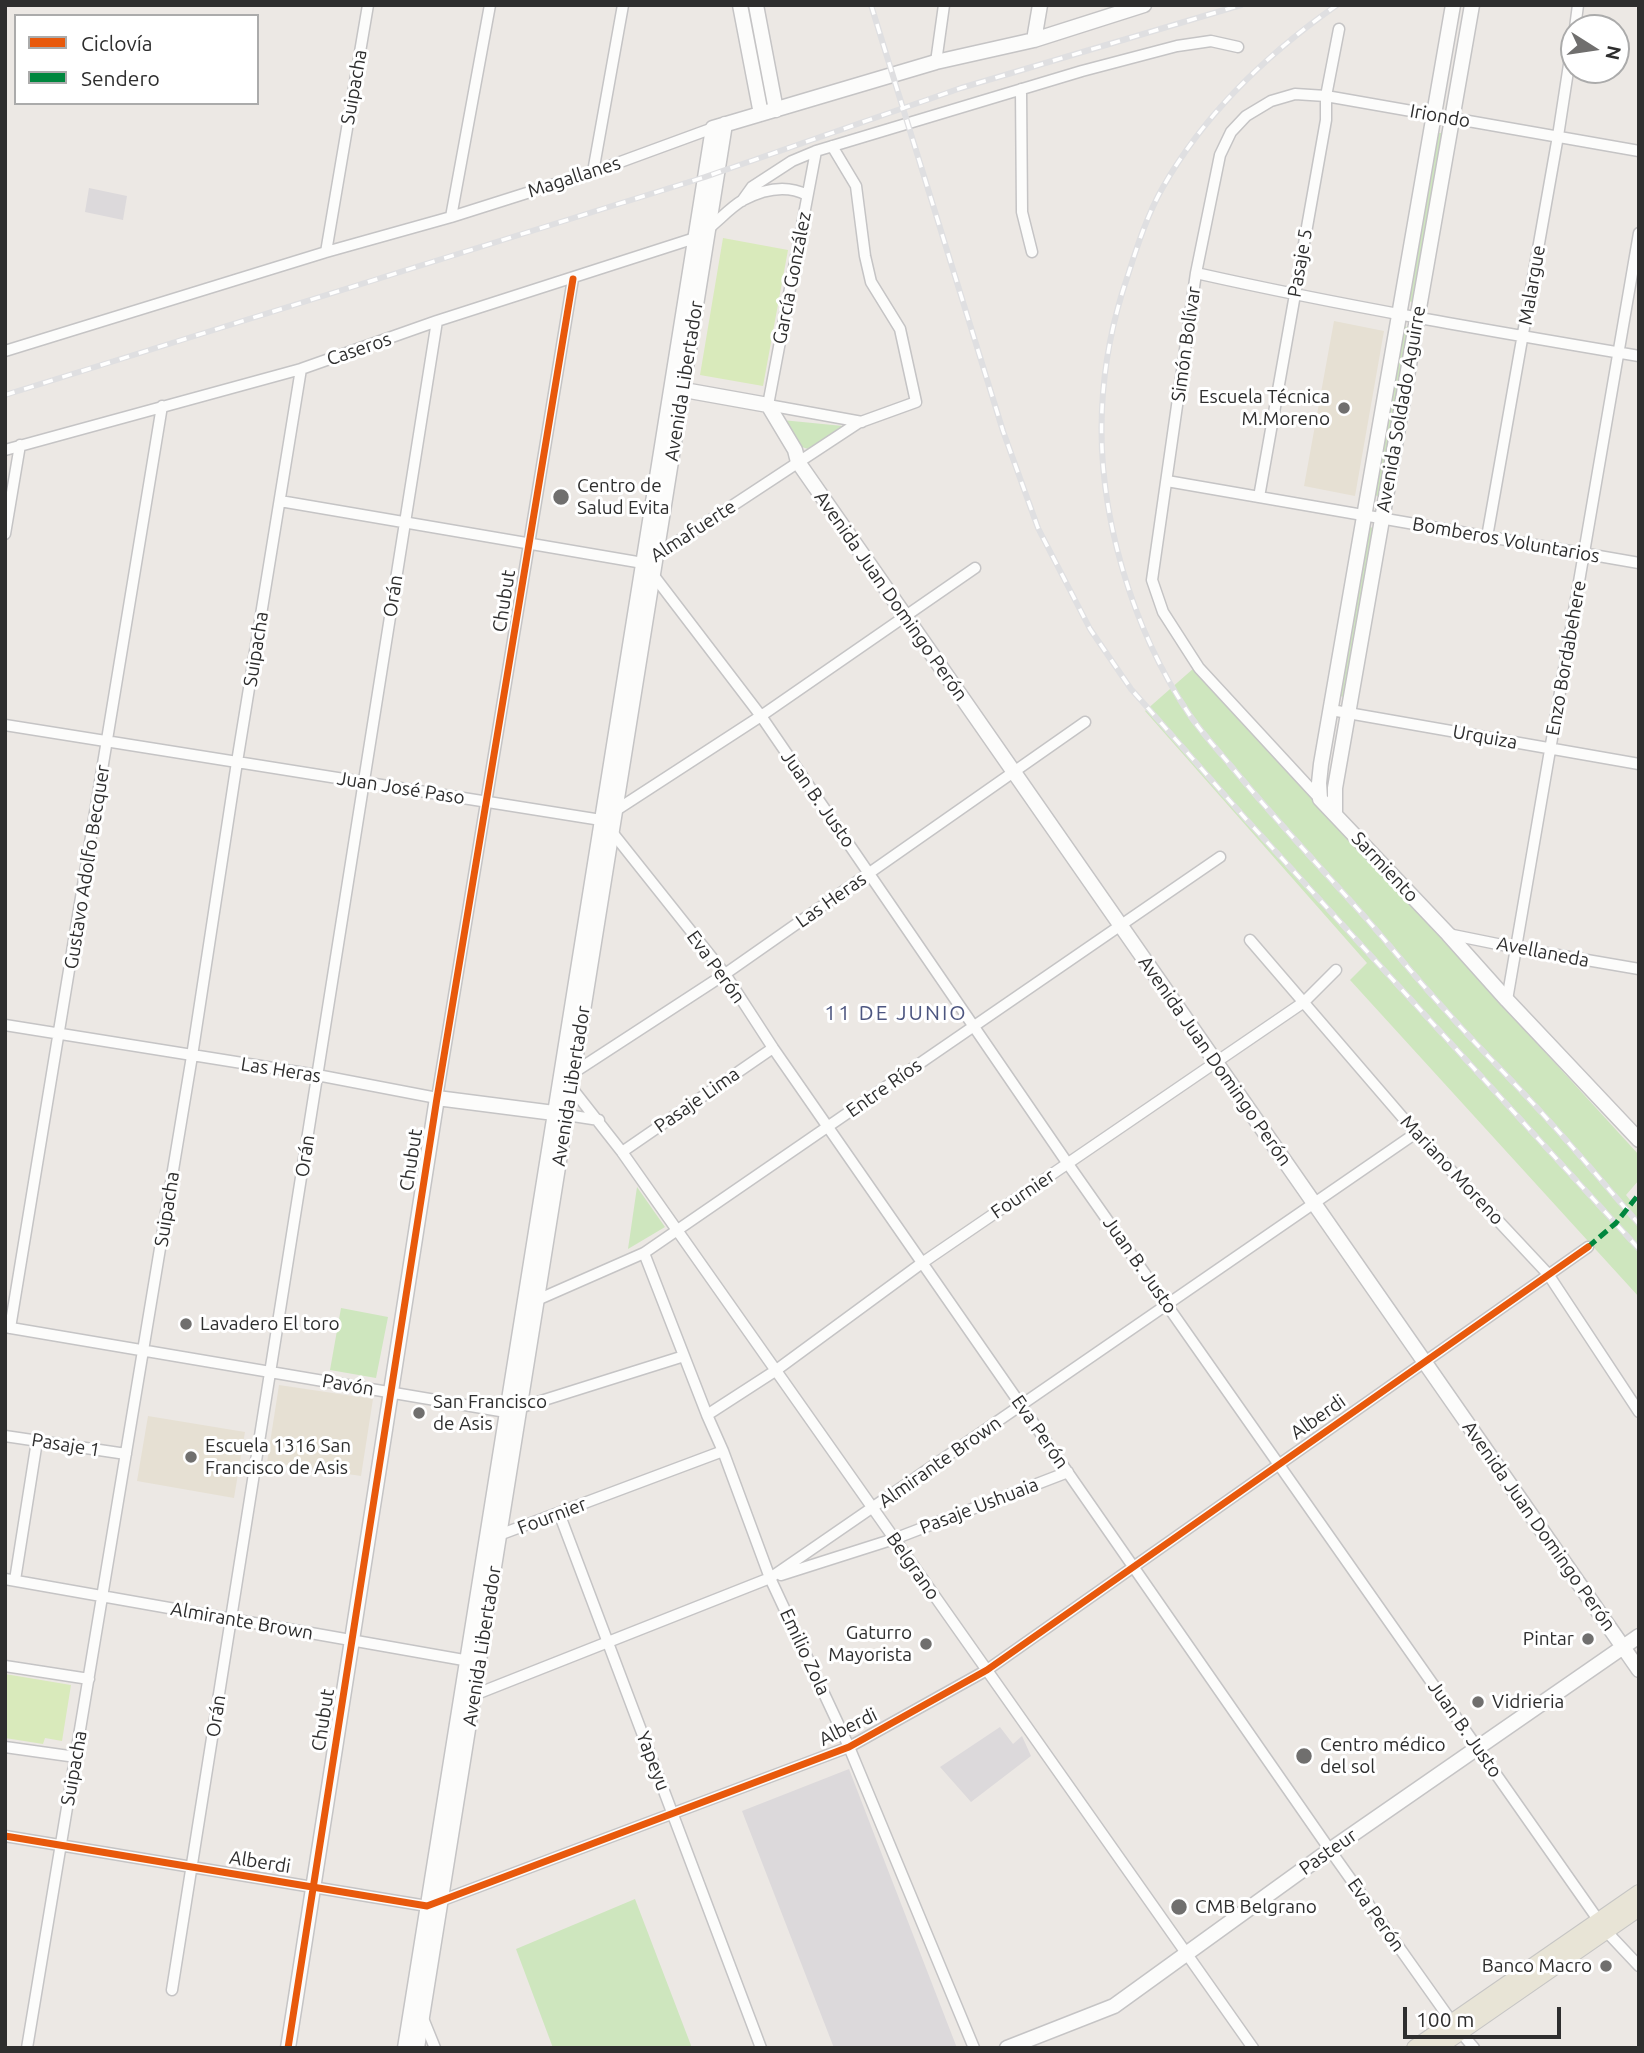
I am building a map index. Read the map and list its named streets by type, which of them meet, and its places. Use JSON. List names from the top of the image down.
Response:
{
  "streets": {
    "main road": [
      "Magallanes",
      "Avenida Libertador",
      "Avenida Soldado Aguirre",
      "Avenida Juan Domingo Perón",
      "Chubut",
      "Sarmiento",
      "Las Heras",
      "Pasteur"
    ],
    "street": [
      "Suipacha",
      "Iriondo",
      "Pasaje 5",
      "García González",
      "Malargue",
      "Simón Bolívar",
      "Caseros",
      "Almafuerte",
      "Bomberos Voluntarios",
      "Orán",
      "Enzo Bordabehere",
      "Urquiza",
      "Juan José Paso",
      "Juan B. Justo",
      "Gustavo Adolfo Becquer",
      "Avellaneda",
      "Eva Perón",
      "Entre Ríos",
      "Pasaje Lima",
      "Mariano Moreno",
      "Fournier",
      "Pavón",
      "Alberdi",
      "Pasaje 1",
      "Almirante Brown",
      "Pasaje Ushuaia",
      "Belgrano",
      "Emilio Zola",
      "Yapeyu"
    ]
  },
  "crossings": [
    ["Suipacha", "Magallanes"],
    ["Suipacha", "Caseros"],
    ["Suipacha", "Almafuerte"],
    ["Suipacha", "Juan José Paso"],
    ["Suipacha", "Las Heras"],
    ["Suipacha", "Pavón"],
    ["Suipacha", "Alberdi"],
    ["Suipacha", "Pasaje 1"],
    ["Suipacha", "Almirante Brown"],
    ["Iriondo", "Pasaje 5"],
    ["Iriondo", "Malargue"],
    ["Iriondo", "Simón Bolívar"],
    ["Iriondo", "Avenida Soldado Aguirre"],
    ["Magallanes", "Avenida Libertador"],
    ["Pasaje 5", "Bomberos Voluntarios"],
    ["García González", "Avenida Juan Domingo Perón"],
    ["Malargue", "Bomberos Voluntarios"],
    ["Simón Bolívar", "Bomberos Voluntarios"],
    ["Simón Bolívar", "Sarmiento"],
    ["Caseros", "Avenida Libertador"],
    ["Caseros", "Orán"],
    ["Caseros", "Chubut"],
    ["Caseros", "Gustavo Adolfo Becquer"],
    ["Avenida Libertador", "Almafuerte"],
    ["Avenida Libertador", "Juan José Paso"],
    ["Avenida Libertador", "Juan B. Justo"],
    ["Avenida Libertador", "Las Heras"],
    ["Avenida Libertador", "Eva Perón"],
    ["Avenida Libertador", "Entre Ríos"],
    ["Avenida Libertador", "Fournier"],
    ["Avenida Libertador", "Pavón"],
    ["Avenida Libertador", "Alberdi"],
    ["Avenida Libertador", "Almirante Brown"],
    ["Avenida Libertador", "Belgrano"],
    ["Avenida Soldado Aguirre", "Bomberos Voluntarios"],
    ["Avenida Soldado Aguirre", "Urquiza"],
    ["Avenida Soldado Aguirre", "Sarmiento"],
    ["Almafuerte", "Orán"],
    ["Almafuerte", "Avenida Juan Domingo Perón"],
    ["Almafuerte", "Chubut"],
    ["Bomberos Voluntarios", "Enzo Bordabehere"],
    ["Orán", "Juan José Paso"],
    ["Orán", "Las Heras"],
    ["Orán", "Pavón"],
    ["Orán", "Alberdi"],
    ["Orán", "Almirante Brown"],
    ["Avenida Juan Domingo Perón", "Las Heras"],
    ["Avenida Juan Domingo Perón", "Entre Ríos"],
    ["Avenida Juan Domingo Perón", "Fournier"],
    ["Avenida Juan Domingo Perón", "Alberdi"],
    ["Avenida Juan Domingo Perón", "Almirante Brown"],
    ["Avenida Juan Domingo Perón", "Pasteur"],
    ["Chubut", "Juan José Paso"],
    ["Chubut", "Las Heras"],
    ["Chubut", "Pavón"],
    ["Chubut", "Alberdi"],
    ["Chubut", "Almirante Brown"],
    ["Enzo Bordabehere", "Urquiza"],
    ["Enzo Bordabehere", "Sarmiento"],
    ["Enzo Bordabehere", "Avellaneda"],
    ["Juan José Paso", "Gustavo Adolfo Becquer"],
    ["Juan José Paso", "Eva Perón"],
    ["Juan B. Justo", "Las Heras"],
    ["Juan B. Justo", "Entre Ríos"],
    ["Juan B. Justo", "Fournier"],
    ["Juan B. Justo", "Alberdi"],
    ["Juan B. Justo", "Almirante Brown"],
    ["Juan B. Justo", "Pasteur"],
    ["Gustavo Adolfo Becquer", "Las Heras"],
    ["Gustavo Adolfo Becquer", "Pavón"],
    ["Sarmiento", "Avellaneda"],
    ["Las Heras", "Eva Perón"],
    ["Las Heras", "Belgrano"],
    ["Eva Perón", "Entre Ríos"],
    ["Eva Perón", "Pasaje Lima"],
    ["Eva Perón", "Fournier"],
    ["Eva Perón", "Alberdi"],
    ["Eva Perón", "Almirante Brown"],
    ["Eva Perón", "Pasaje Ushuaia"],
    ["Eva Perón", "Pasteur"],
    ["Entre Ríos", "Belgrano"],
    ["Entre Ríos", "Emilio Zola"],
    ["Pasaje Lima", "Belgrano"],
    ["Mariano Moreno", "Fournier"],
    ["Mariano Moreno", "Alberdi"],
    ["Mariano Moreno", "Almirante Brown"],
    ["Fournier", "Belgrano"],
    ["Fournier", "Emilio Zola"],
    ["Fournier", "Yapeyu"],
    ["Pavón", "Emilio Zola"],
    ["Alberdi", "Belgrano"],
    ["Alberdi", "Emilio Zola"],
    ["Alberdi", "Yapeyu"],
    ["Almirante Brown", "Pasaje Ushuaia"],
    ["Almirante Brown", "Belgrano"],
    ["Almirante Brown", "Emilio Zola"],
    ["Almirante Brown", "Yapeyu"],
    ["Pasaje Ushuaia", "Belgrano"],
    ["Pasaje Ushuaia", "Emilio Zola"],
    ["Belgrano", "Pasteur"]
  ],
  "districts": ["11 DE JUNIO"],
  "places": [
    "Escuela Técnica M.Moreno",
    "Centro de Salud Evita",
    "Lavadero El toro",
    "San Francisco de Asis",
    "Escuela 1316 San Francisco de Asis",
    "Pintar",
    "Gaturro Mayorista",
    "Vidrieria",
    "Centro médico del sol",
    "CMB Belgrano",
    "Banco Macro"
  ],
  "legend": ["Ciclovía", "Sendero"],
  "scale_bar": "100 m",
  "north": "right"
}
